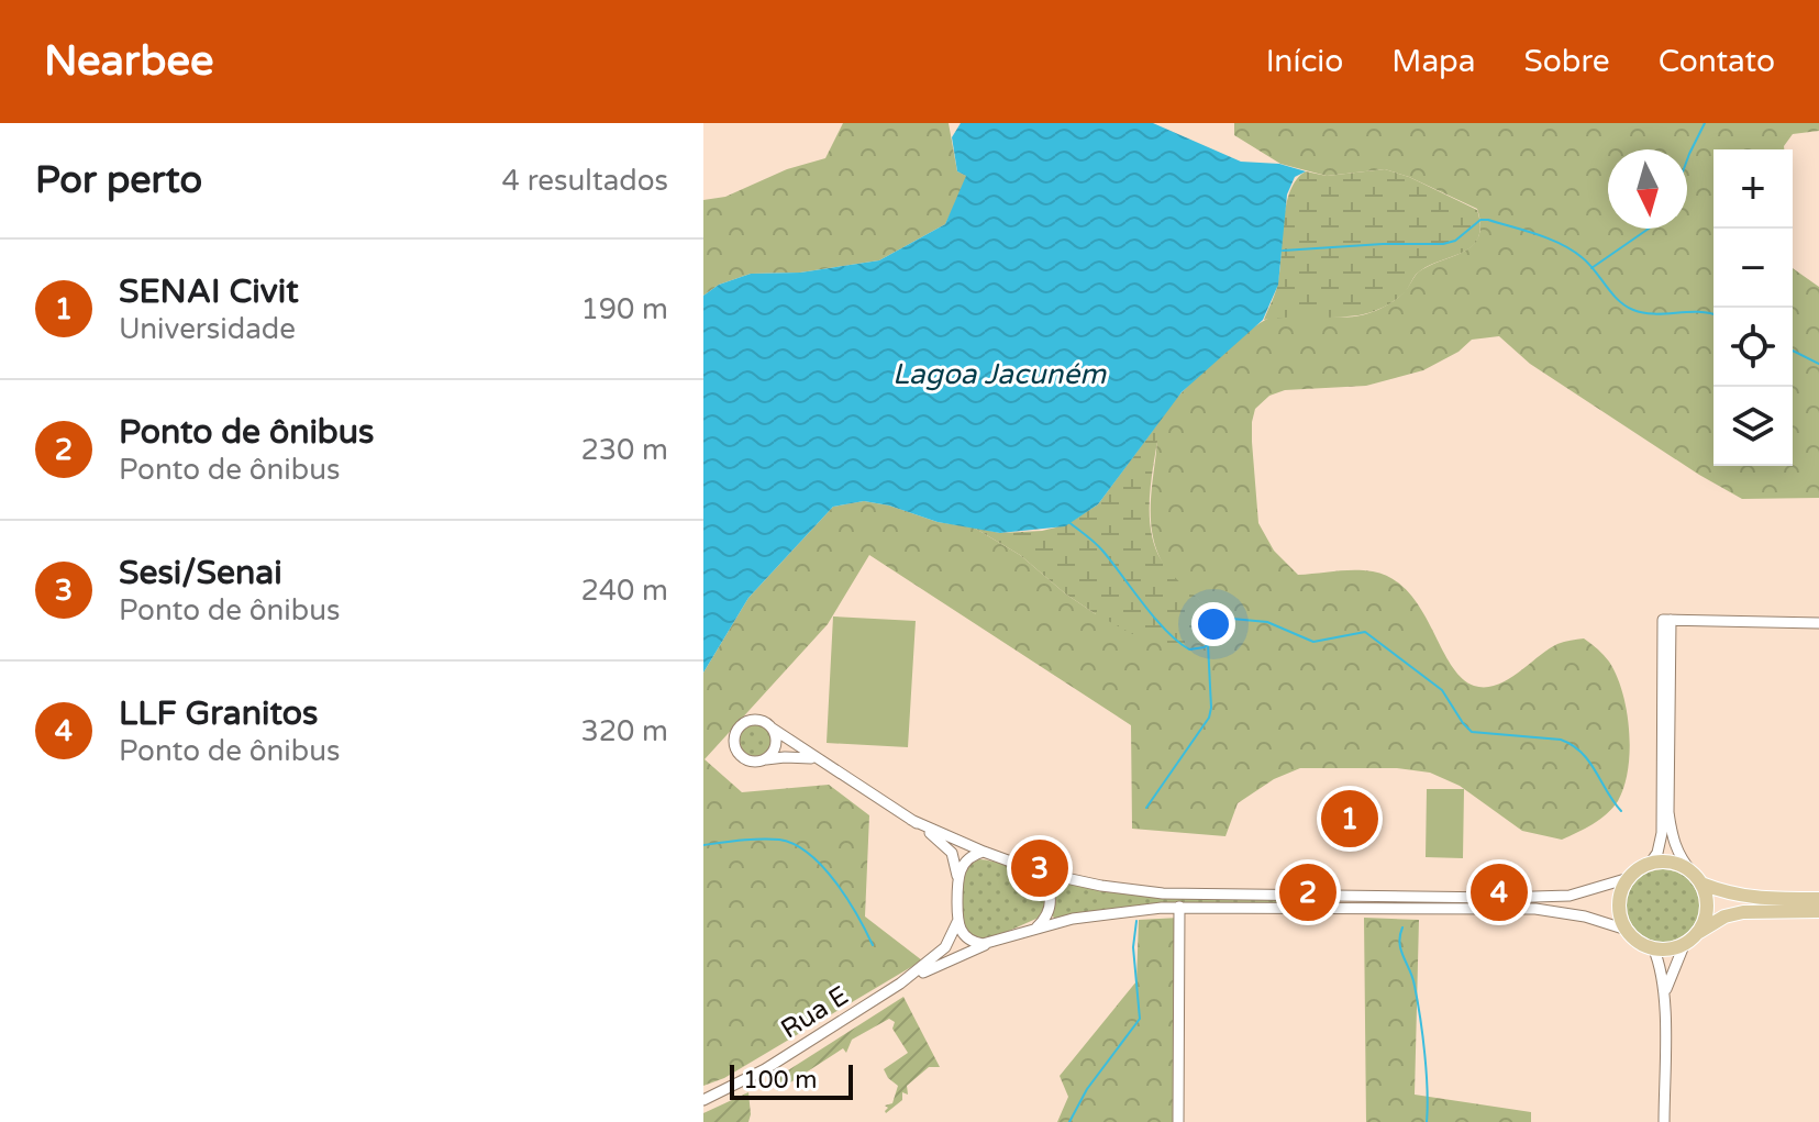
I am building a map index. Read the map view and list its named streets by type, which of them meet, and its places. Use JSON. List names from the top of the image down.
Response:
{
  "streets": {
    "street": ["Rua E"]
  },
  "water": ["Lagoa Jacuném"],
  "scale_bar": "100 m",
  "north": "bottom",
  "page": {
    "header": "Nearbee",
    "nav": [
      "Início",
      "Mapa",
      "Sobre",
      "Contato"
    ],
    "heading": ["Por perto", "4 resultados"],
    "map_buttons": ["+", "−"],
    "list": [
      {
        "mark": "1",
        "name": "SENAI Civit",
        "note": "Universidade",
        "value": "190 m"
      },
      {
        "mark": "2",
        "name": "Ponto de ônibus",
        "note": "Ponto de ônibus",
        "value": "230 m"
      },
      {
        "mark": "3",
        "name": "Sesi/Senai",
        "note": "Ponto de ônibus",
        "value": "240 m"
      },
      {
        "mark": "4",
        "name": "LLF Granitos",
        "note": "Ponto de ônibus",
        "value": "320 m"
      }
    ],
    "pins": [
      "1",
      "3",
      "2",
      "4"
    ],
    "scale": "100 m"
  }
}
